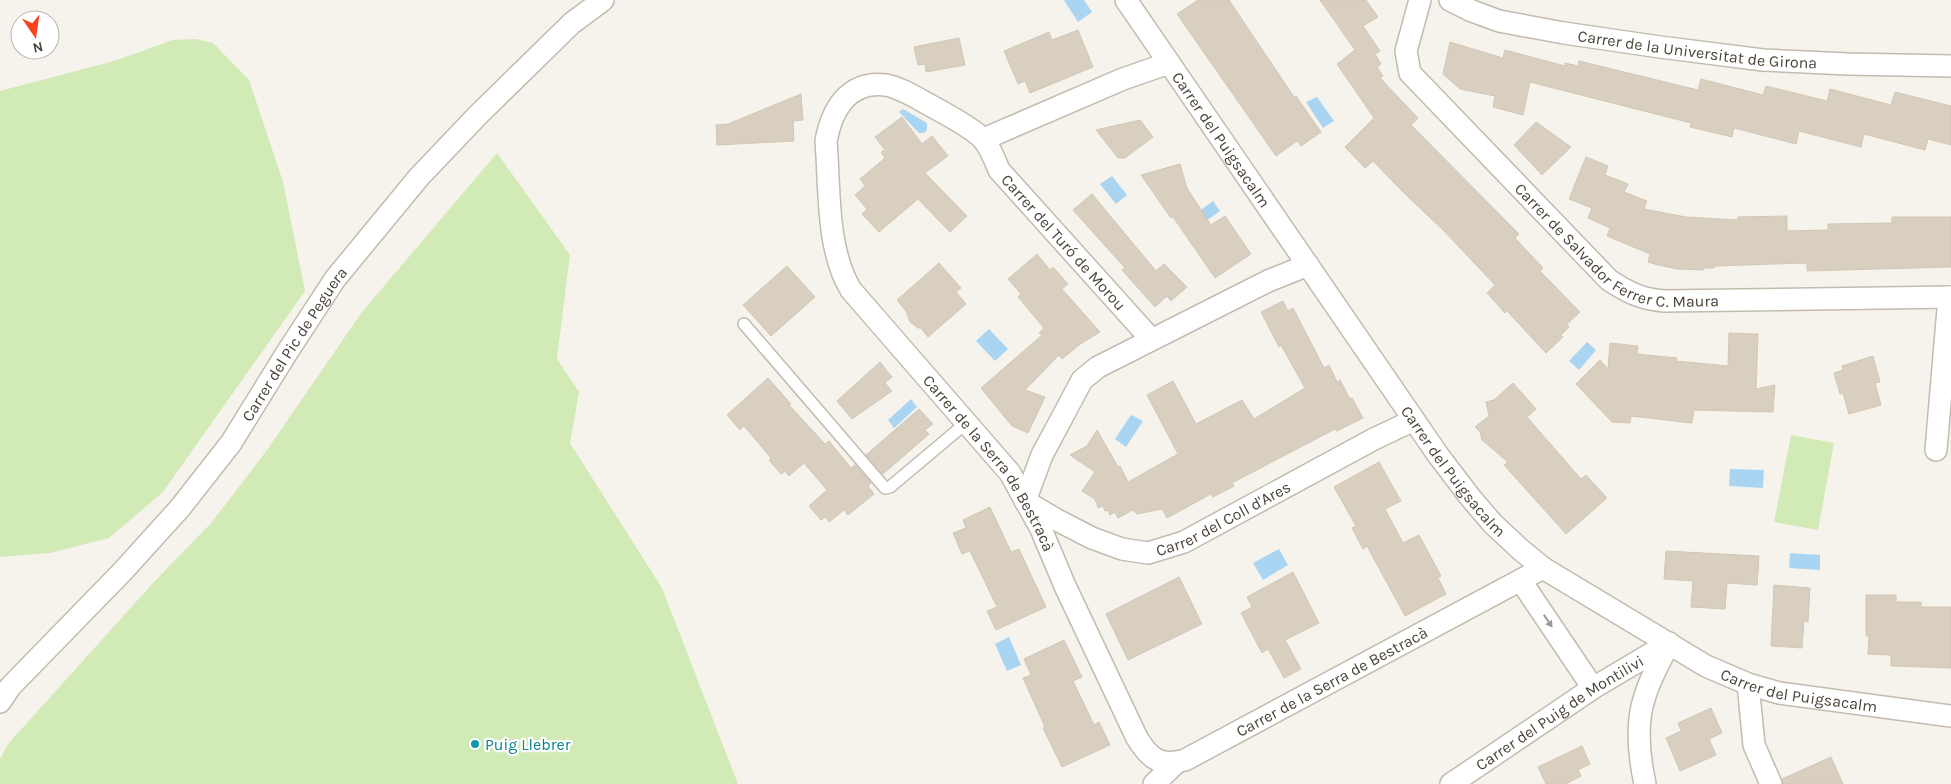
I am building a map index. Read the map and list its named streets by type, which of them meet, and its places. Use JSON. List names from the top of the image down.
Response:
{
  "streets": {
    "street": [
      "Carrer de la Universitat de Girona",
      "Carrer del Puigsacalm",
      "Carrer de Salvador Ferrer C. Maura",
      "Carrer del Turó de Morou",
      "Carrer del Pic de Peguera",
      "Carrer de la Serra de Bestracà",
      "Carrer del Coll d'Ares",
      "Carrer del Puig de Montilivi"
    ]
  },
  "crossings": [
    ["Carrer del Puigsacalm", "Carrer de la Serra de Bestracà"],
    ["Carrer del Puigsacalm", "Carrer del Coll d'Ares"],
    ["Carrer del Puigsacalm", "Carrer del Puig de Montilivi"],
    ["Carrer del Turó de Morou", "Carrer de la Serra de Bestracà"],
    ["Carrer de la Serra de Bestracà", "Carrer del Coll d'Ares"]
  ],
  "places": ["Puig Llebrer"],
  "north": "bottom"
}
